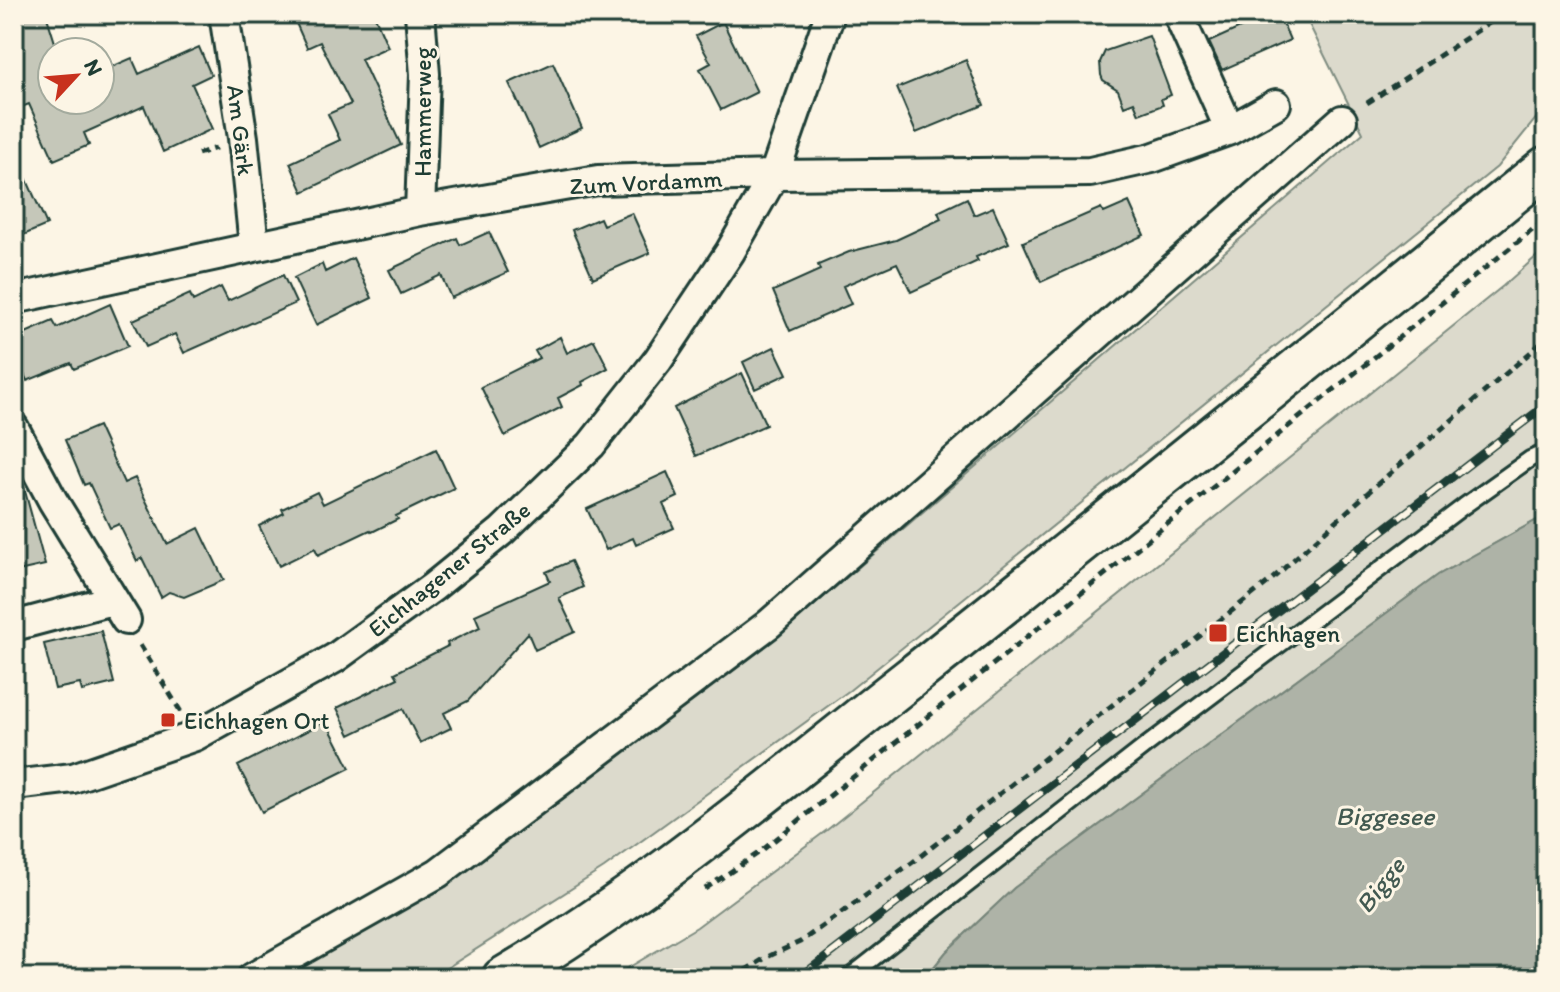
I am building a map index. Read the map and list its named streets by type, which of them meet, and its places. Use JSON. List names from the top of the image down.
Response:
{
  "streets": {
    "street": [
      "Hammerweg",
      "Am Gärk",
      "Zum Vordamm",
      "Eichhagener Straße"
    ]
  },
  "crossings": [
    ["Hammerweg", "Zum Vordamm"],
    ["Am Gärk", "Zum Vordamm"],
    ["Zum Vordamm", "Eichhagener Straße"]
  ],
  "water": ["Biggesee", "Bigge"],
  "places": {
    "transit": ["Eichhagen", "Eichhagen Ort"]
  },
  "north": "top right"
}
